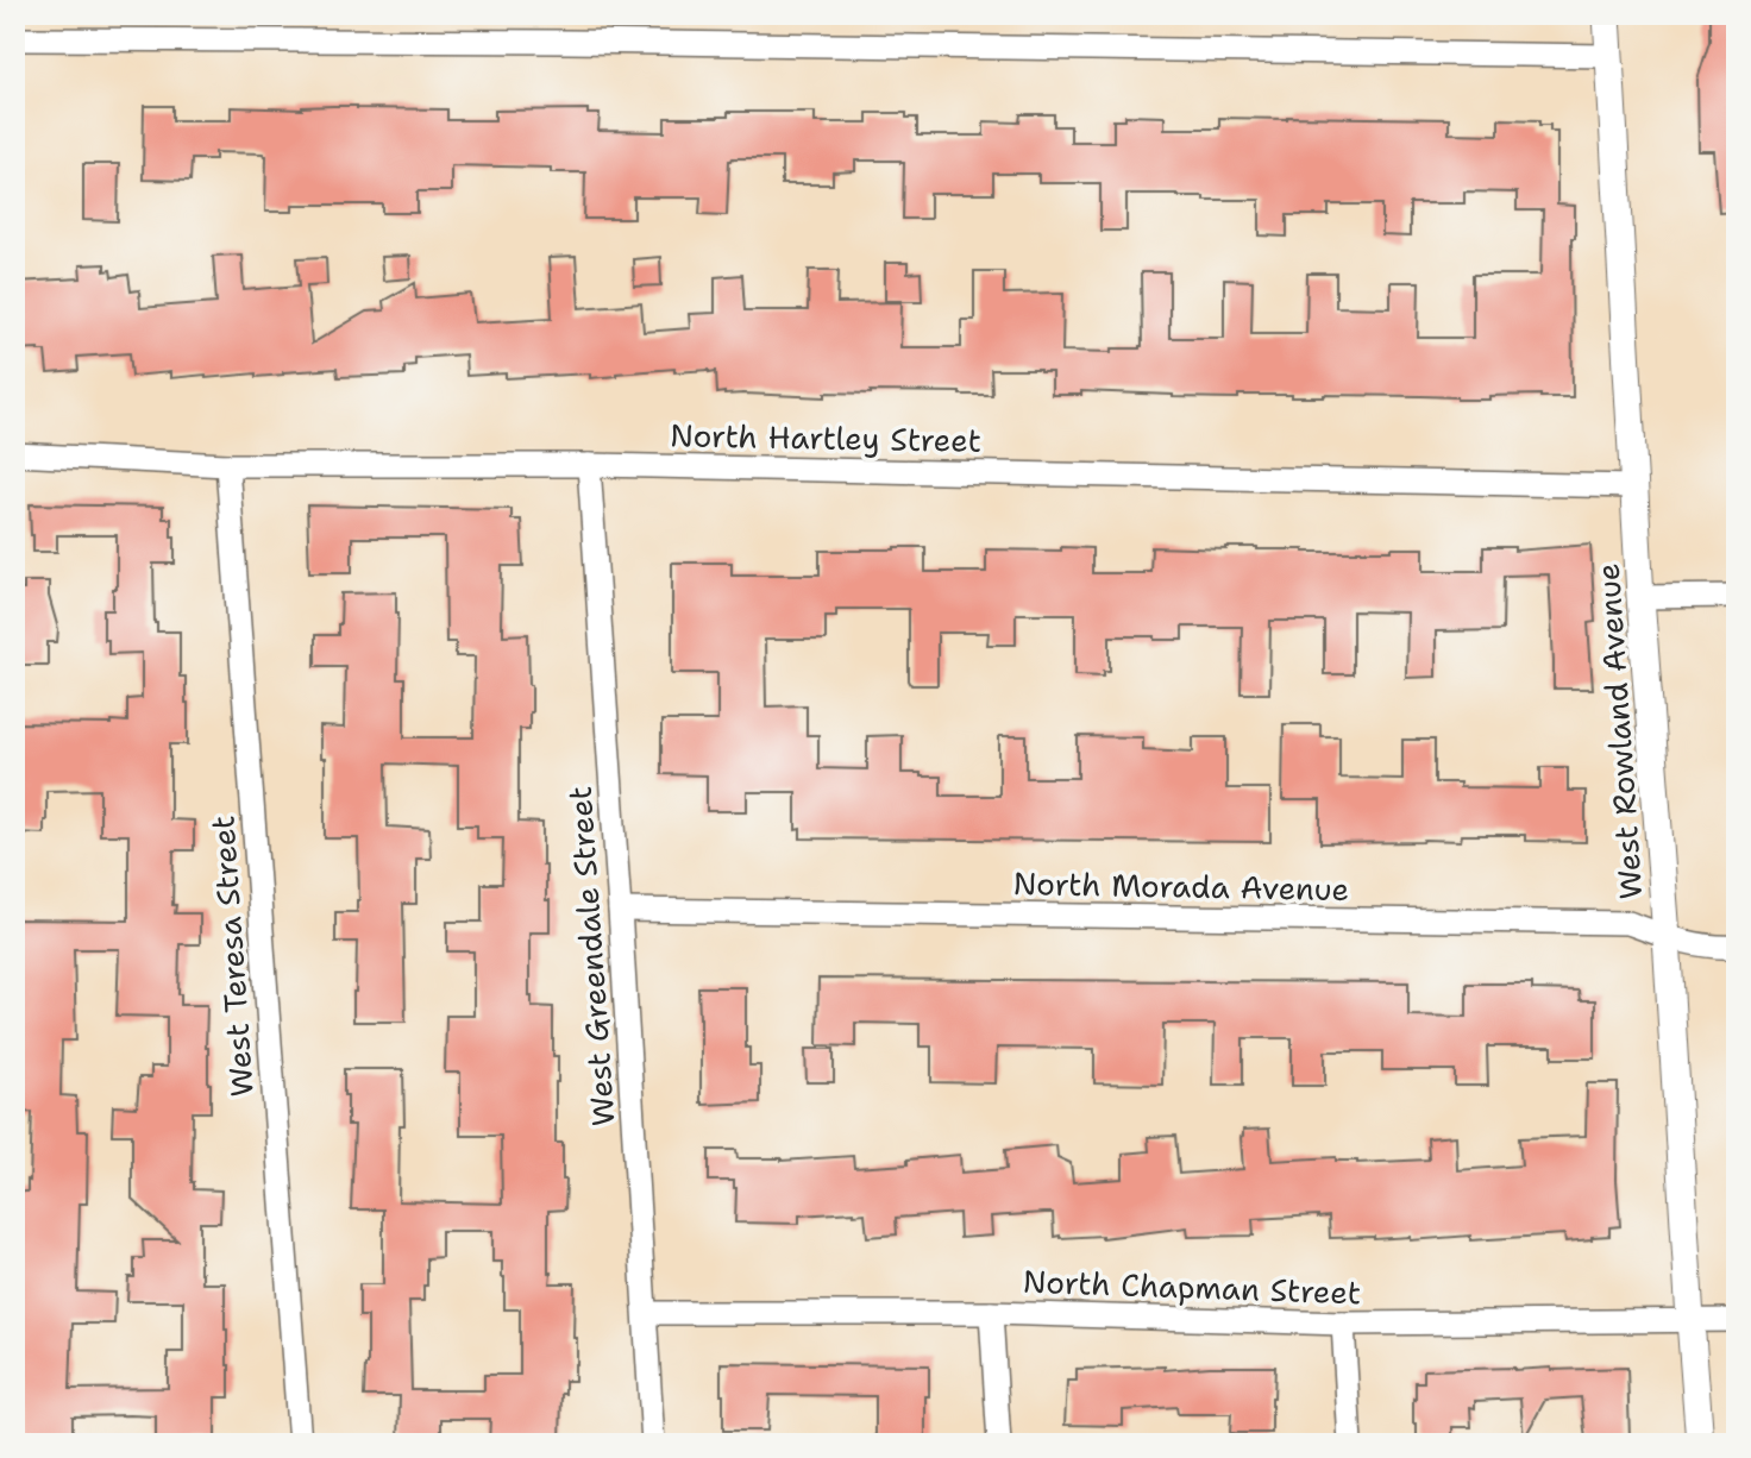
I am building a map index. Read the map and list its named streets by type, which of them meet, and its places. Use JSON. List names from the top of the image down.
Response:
{
  "streets": {
    "street": [
      "North Hartley Street",
      "West Rowland Avenue",
      "North Morada Avenue",
      "West Teresa Street",
      "West Greendale Street",
      "North Chapman Street"
    ]
  },
  "crossings": [
    ["North Hartley Street", "West Rowland Avenue"],
    ["North Hartley Street", "West Teresa Street"],
    ["North Hartley Street", "West Greendale Street"],
    ["West Rowland Avenue", "North Morada Avenue"],
    ["West Rowland Avenue", "North Chapman Street"],
    ["North Morada Avenue", "West Greendale Street"],
    ["West Greendale Street", "North Chapman Street"]
  ]
}
